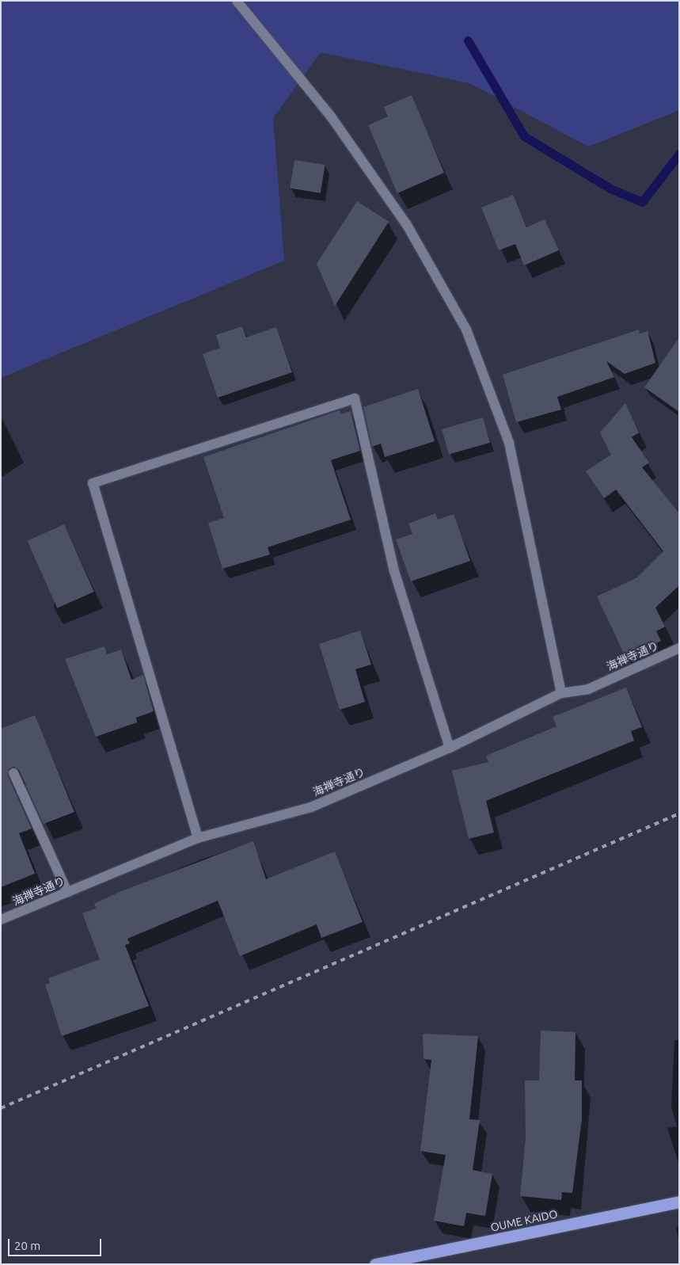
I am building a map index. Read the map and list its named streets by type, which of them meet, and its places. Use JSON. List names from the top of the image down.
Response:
{
  "streets": {
    "highway": ["OUME KAIDO"],
    "street": ["海禅寺通り"]
  },
  "scale_bar": "20 m"
}
